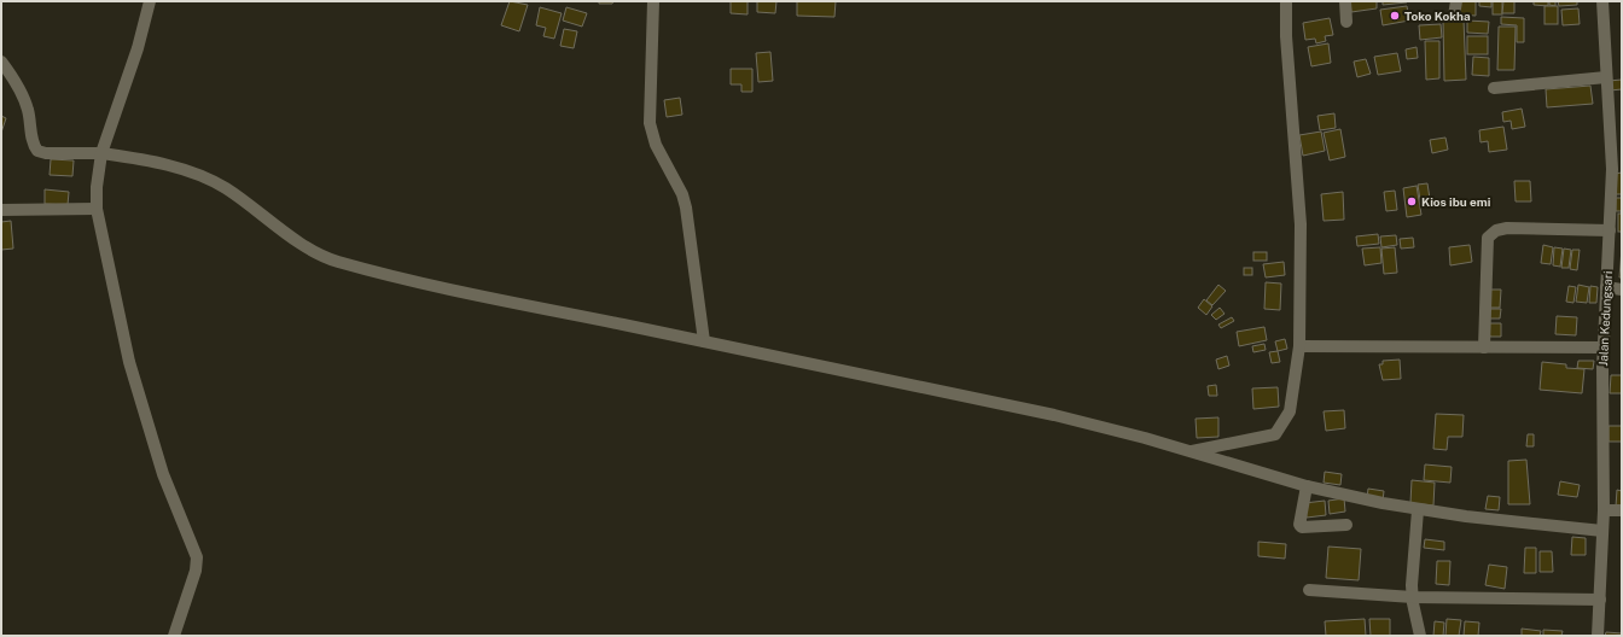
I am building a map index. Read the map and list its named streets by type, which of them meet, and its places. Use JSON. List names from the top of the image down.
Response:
{
  "streets": {
    "street": ["Jalan Kedungsari"]
  },
  "places": ["Toko Kokha", "Kios ibu emi"]
}
